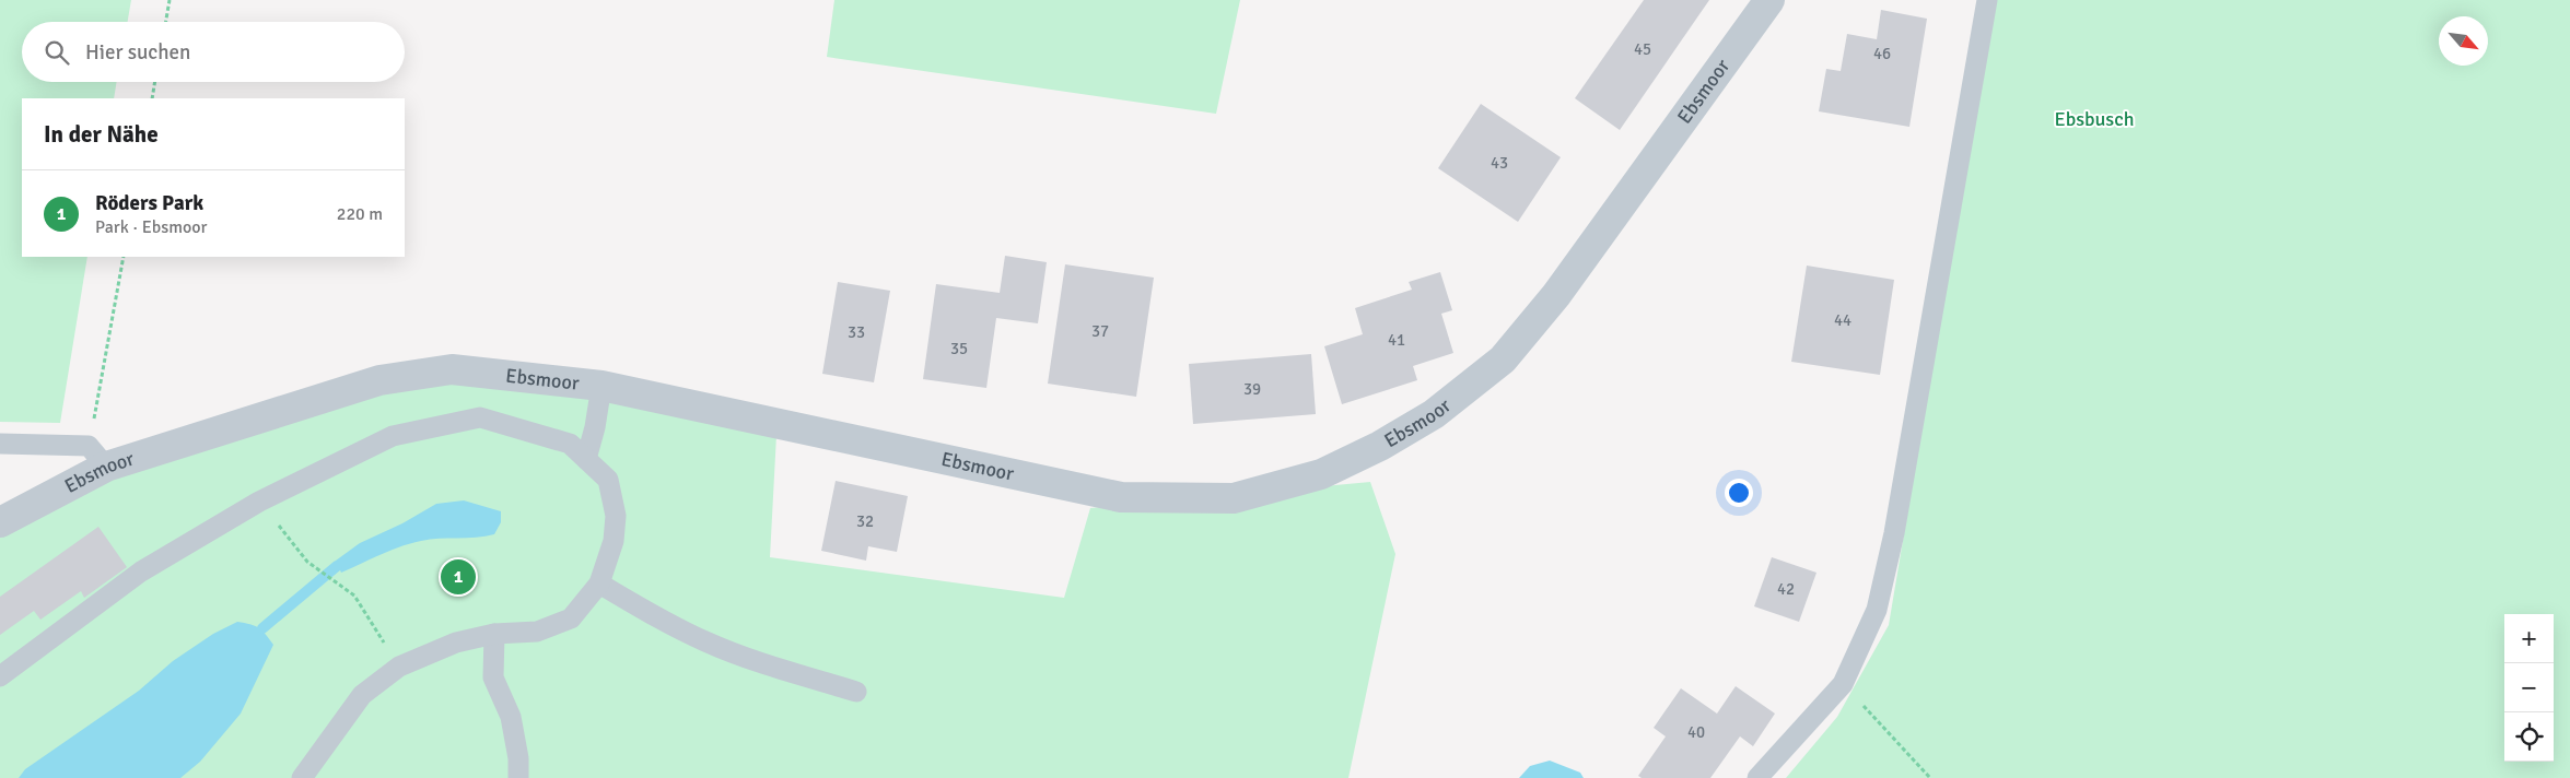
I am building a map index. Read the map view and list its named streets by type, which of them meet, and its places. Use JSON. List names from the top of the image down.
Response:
{
  "streets": {
    "street": ["Ebsmoor"]
  },
  "parks": ["Ebsbusch"],
  "house_numbers": [
    "45",
    "46",
    "43",
    "44",
    "37",
    "33",
    "41",
    "35",
    "39",
    "32",
    "42",
    "40"
  ],
  "north": "bottom right",
  "page": {
    "search": "Hier suchen",
    "heading": "In der Nähe",
    "list": [
      {
        "mark": "1",
        "name": "Röders Park",
        "note": "Park · Ebsmoor",
        "value": "220 m"
      }
    ],
    "pins": "1",
    "map_buttons": ["+", "−"]
  }
}
